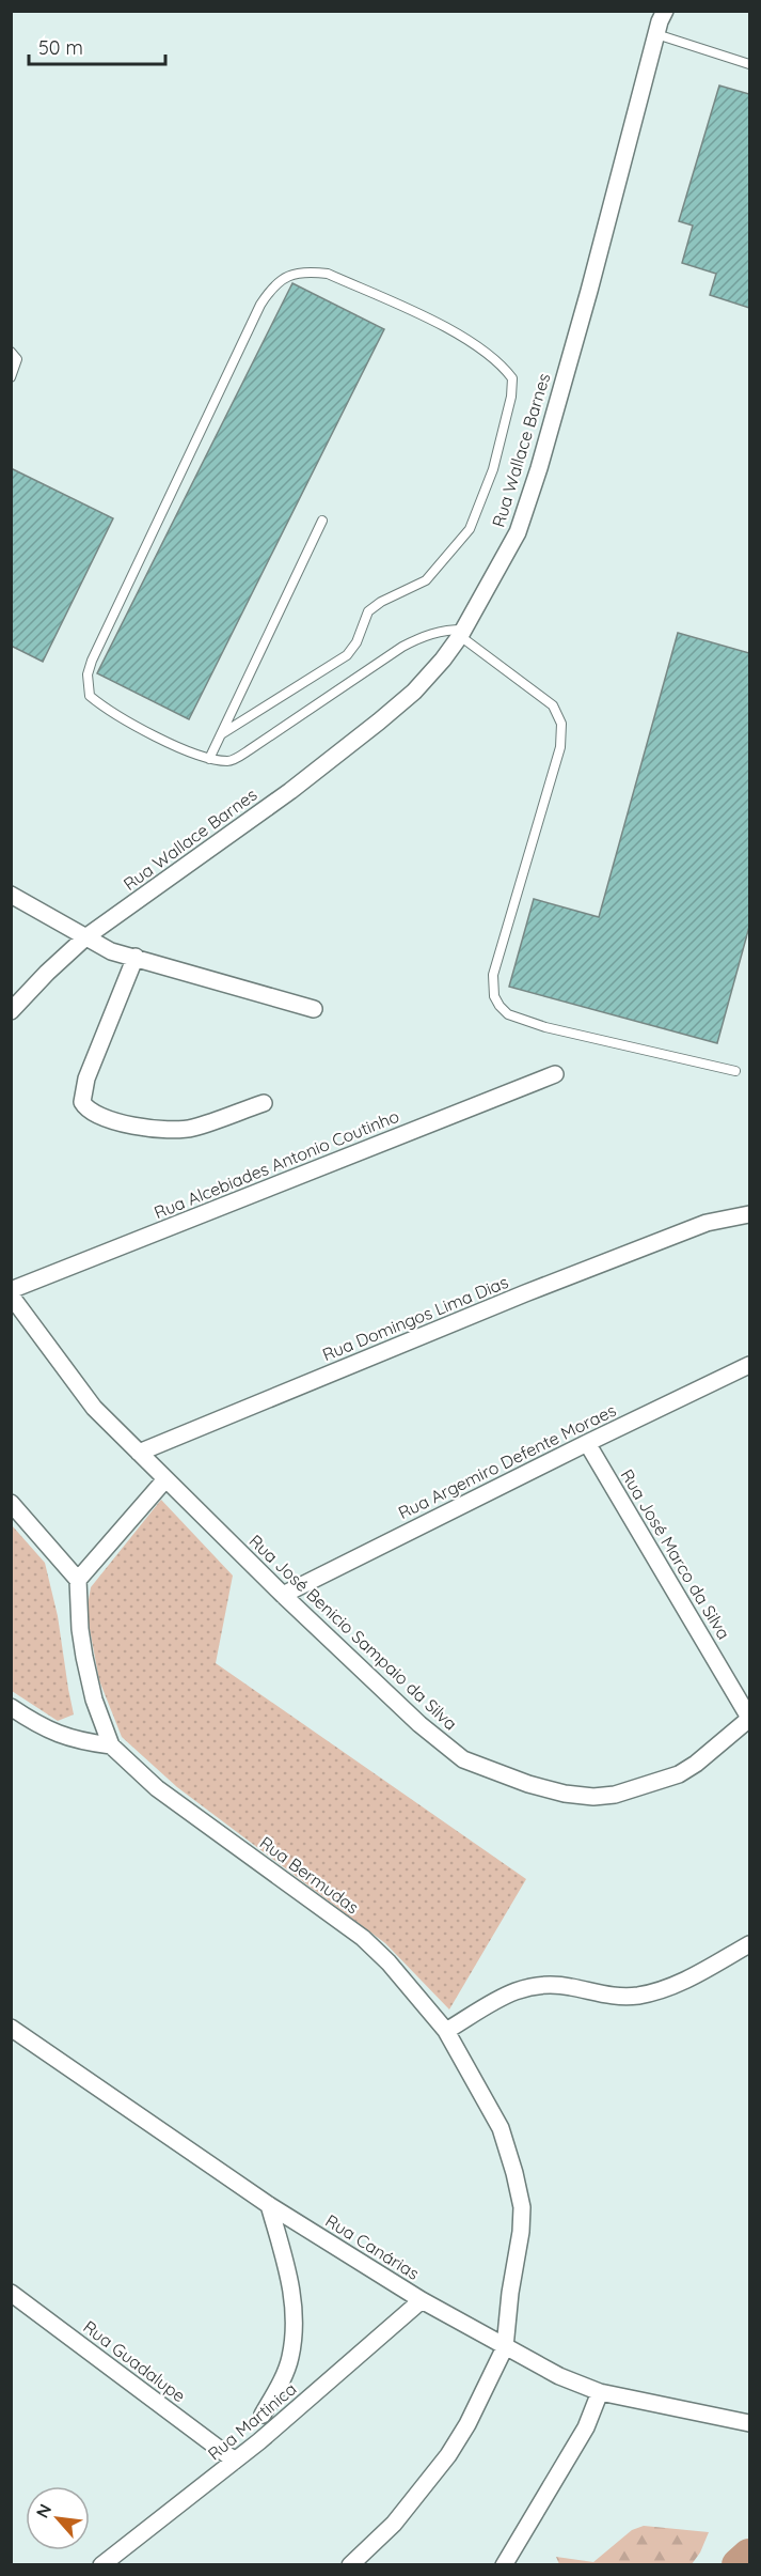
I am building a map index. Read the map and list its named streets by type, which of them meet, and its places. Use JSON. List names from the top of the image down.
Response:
{
  "streets": {
    "street": [
      "Rua Wallace Barnes",
      "Rua Alcebiades Antonio Coutinho",
      "Rua Domingos Lima Dias",
      "Rua Argemiro Defente Moraes",
      "Rua José Marco da Silva",
      "Rua José Benicio Sampaio da Silva",
      "Rua Bermudas",
      "Rua Canárias",
      "Rua Guadalupe",
      "Rua Martinica"
    ]
  },
  "crossings": [
    ["Rua Domingos Lima Dias", "Rua José Benicio Sampaio da Silva"],
    ["Rua Argemiro Defente Moraes", "Rua José Marco da Silva"],
    ["Rua Argemiro Defente Moraes", "Rua José Benicio Sampaio da Silva"],
    ["Rua José Marco da Silva", "Rua José Benicio Sampaio da Silva"],
    ["Rua Bermudas", "Rua Canárias"],
    ["Rua Canárias", "Rua Martinica"],
    ["Rua Guadalupe", "Rua Martinica"]
  ],
  "scale_bar": "50 m",
  "north": "top left"
}
